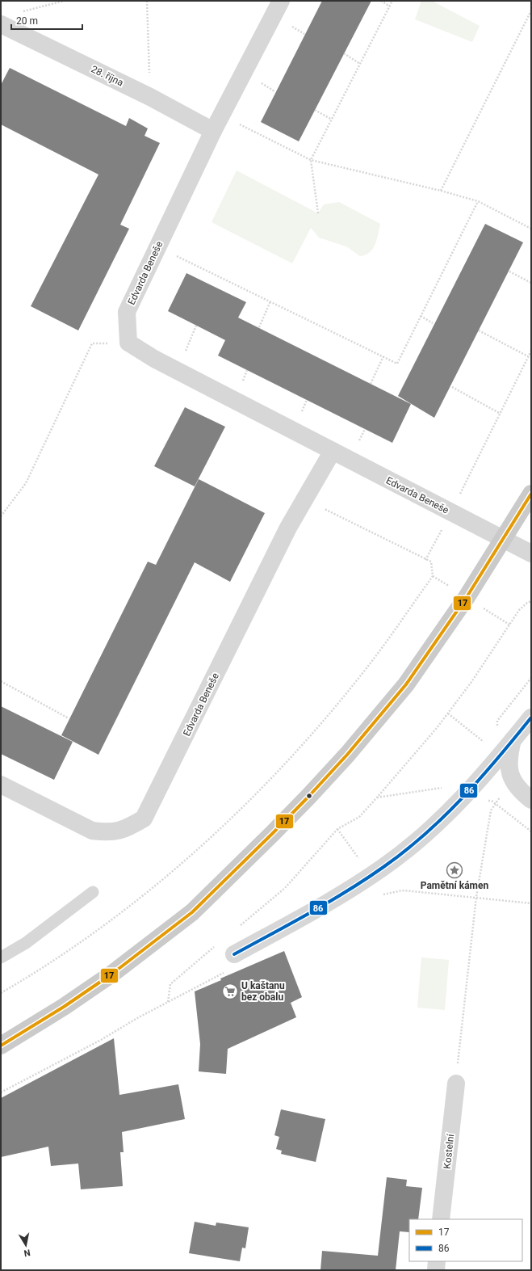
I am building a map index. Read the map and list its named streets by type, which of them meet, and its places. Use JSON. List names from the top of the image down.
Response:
{
  "streets": {
    "street": ["28. října", "Edvarda Beneše", "Kostelní"]
  },
  "crossings": [
    ["28. října", "Edvarda Beneše"]
  ],
  "places": {
    "place": ["Pamětní kámen"],
    "supermarket": ["U kaštanu bez obalu"]
  },
  "lines": ["transit line 17", "transit line 86"],
  "legend": ["17", "86"],
  "scale_bar": "20 m",
  "north": "bottom"
}
